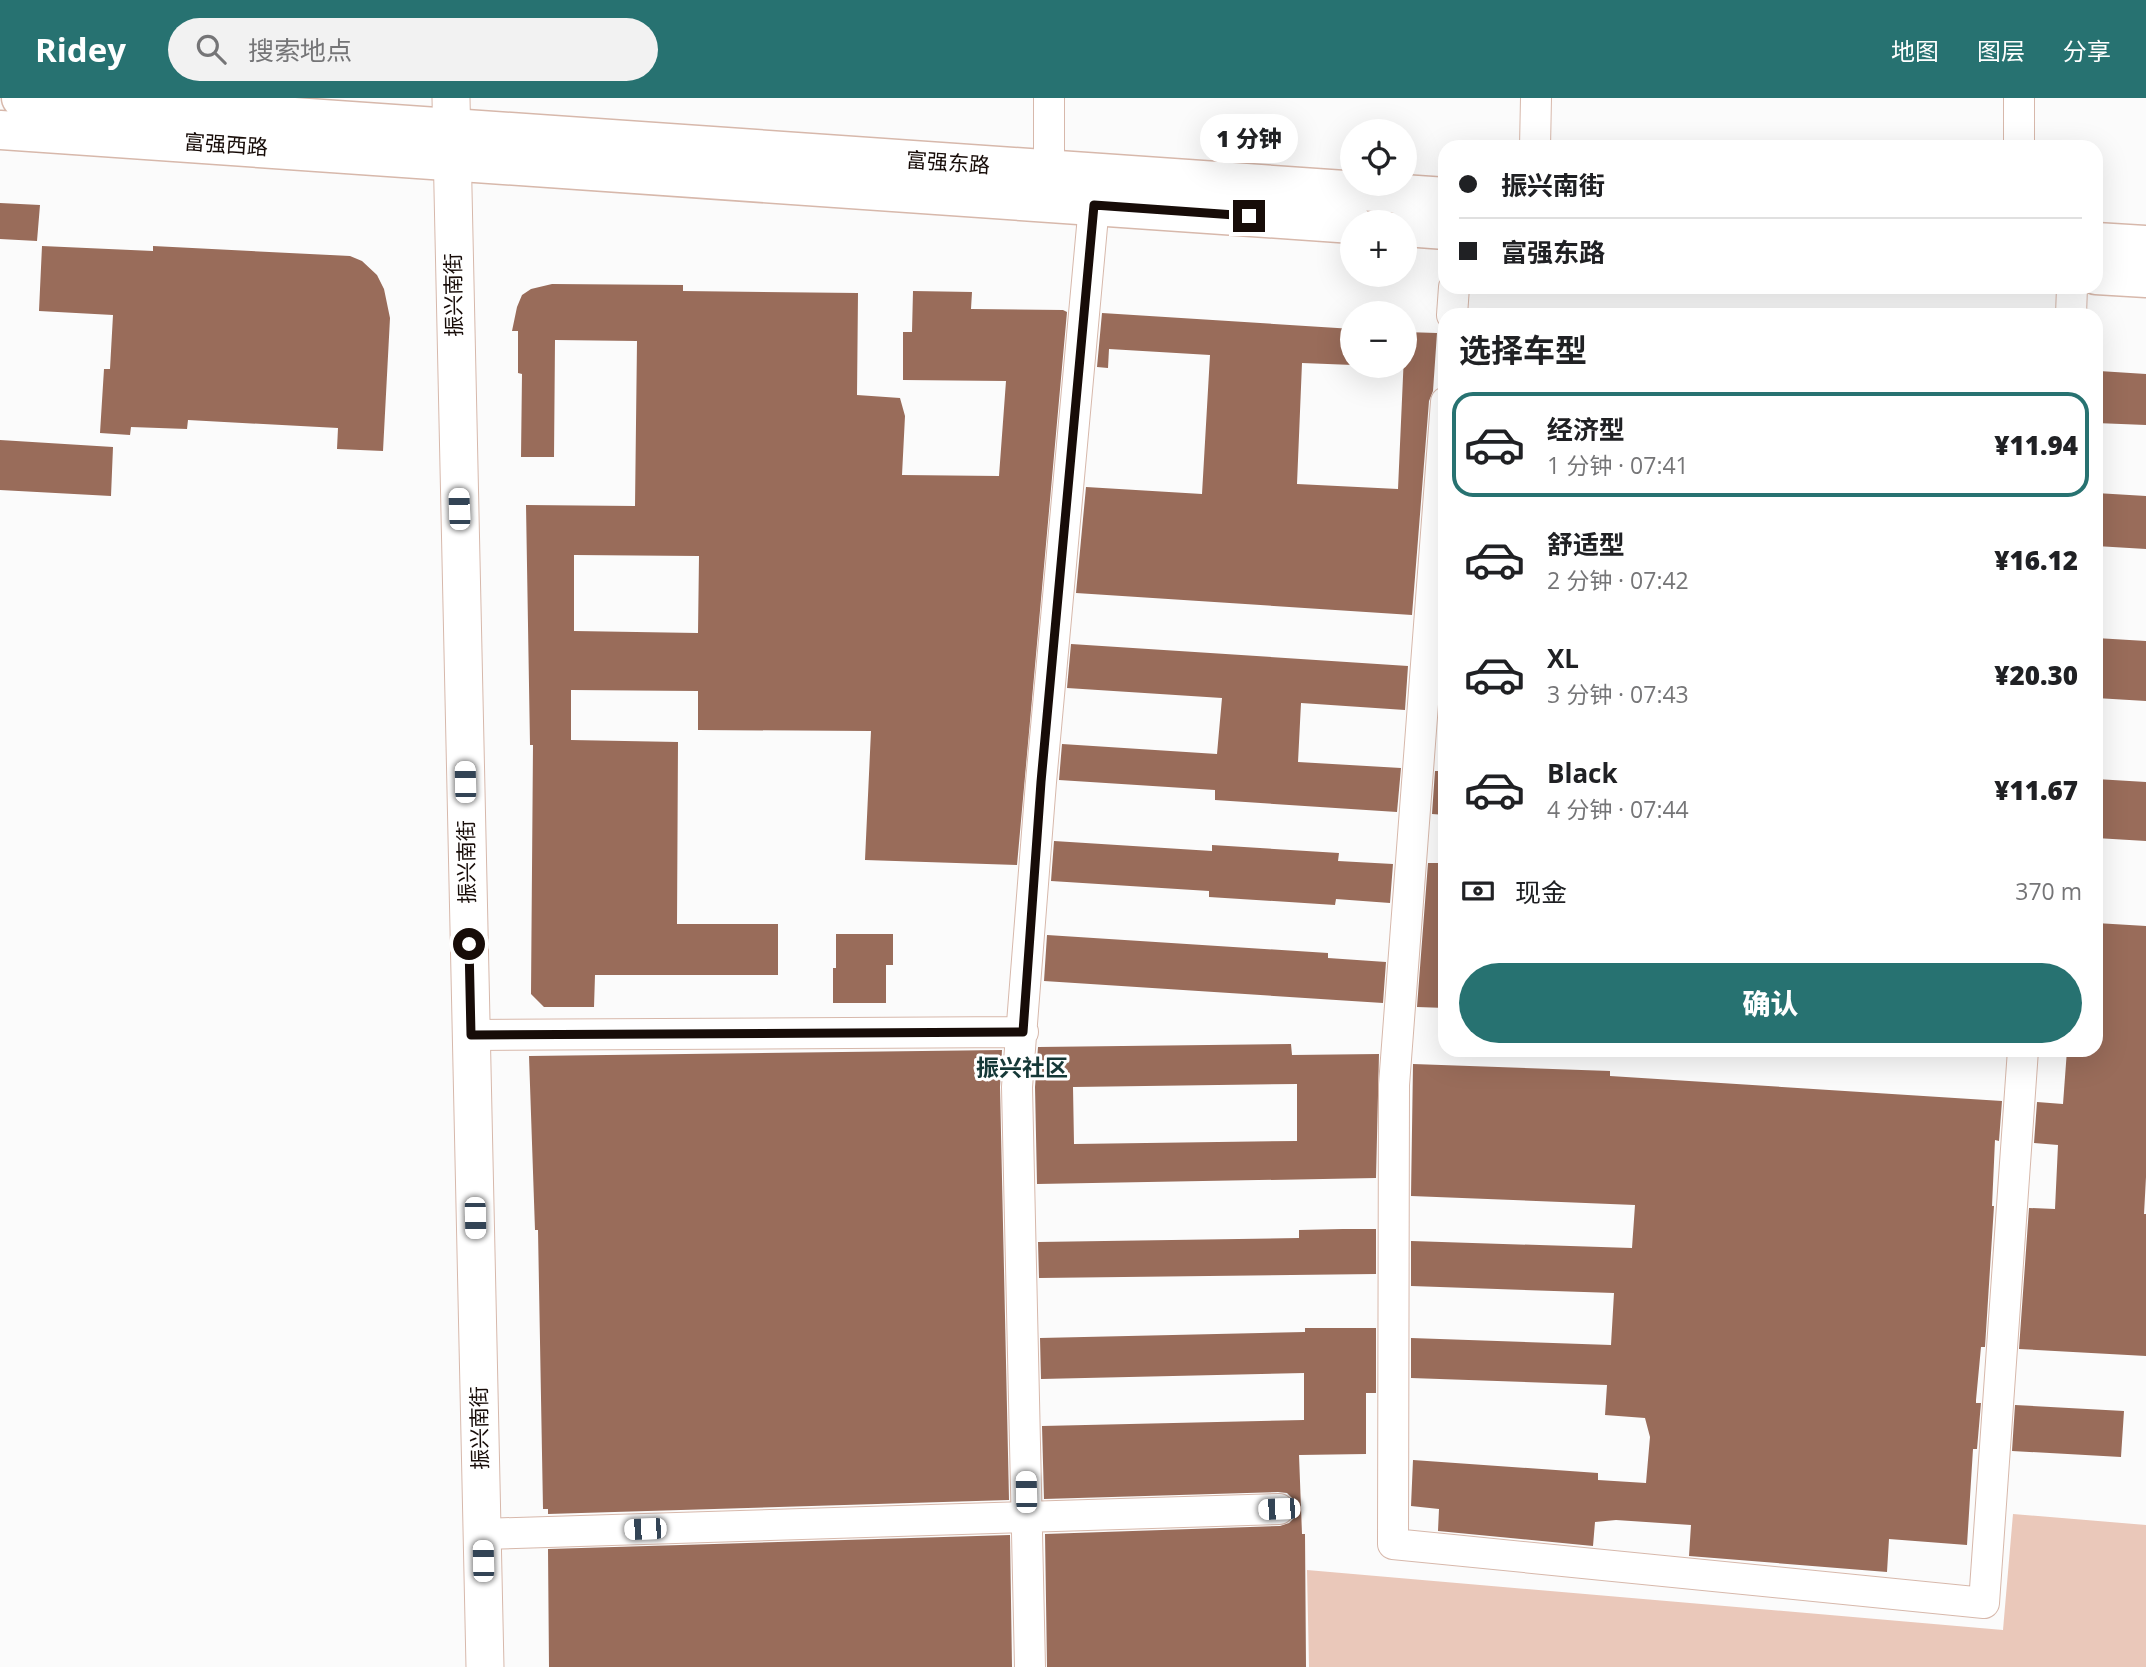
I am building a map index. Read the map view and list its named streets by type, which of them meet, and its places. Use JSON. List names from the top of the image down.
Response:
{
  "streets": {
    "main road": ["富强西路", "富强东路"],
    "street": ["振兴南街"]
  },
  "crossings": [
    ["富强西路", "富强东路"],
    ["富强西路", "振兴南街"],
    ["富强东路", "振兴南街"]
  ],
  "districts": ["振兴社区"],
  "page": {
    "header": "Ridey",
    "search": "搜索地点",
    "nav": ["地图", "图层", "分享"],
    "bubble": "1 分钟",
    "map_buttons": ["+", "−"],
    "banner": ["振兴南街", "富强东路"],
    "heading": "选择车型",
    "list": [
      {
        "name": "经济型",
        "note": "1 分钟 · 07:41",
        "value": "¥11.94"
      },
      {
        "name": "舒适型",
        "note": "2 分钟 · 07:42",
        "value": "¥16.12"
      },
      {
        "name": "XL",
        "note": "3 分钟 · 07:43",
        "value": "¥20.30"
      },
      {
        "name": "Black",
        "note": "4 分钟 · 07:44",
        "value": "¥11.67"
      }
    ],
    "pay": ["现金", "370 m"],
    "buttons": "确认"
  }
}
